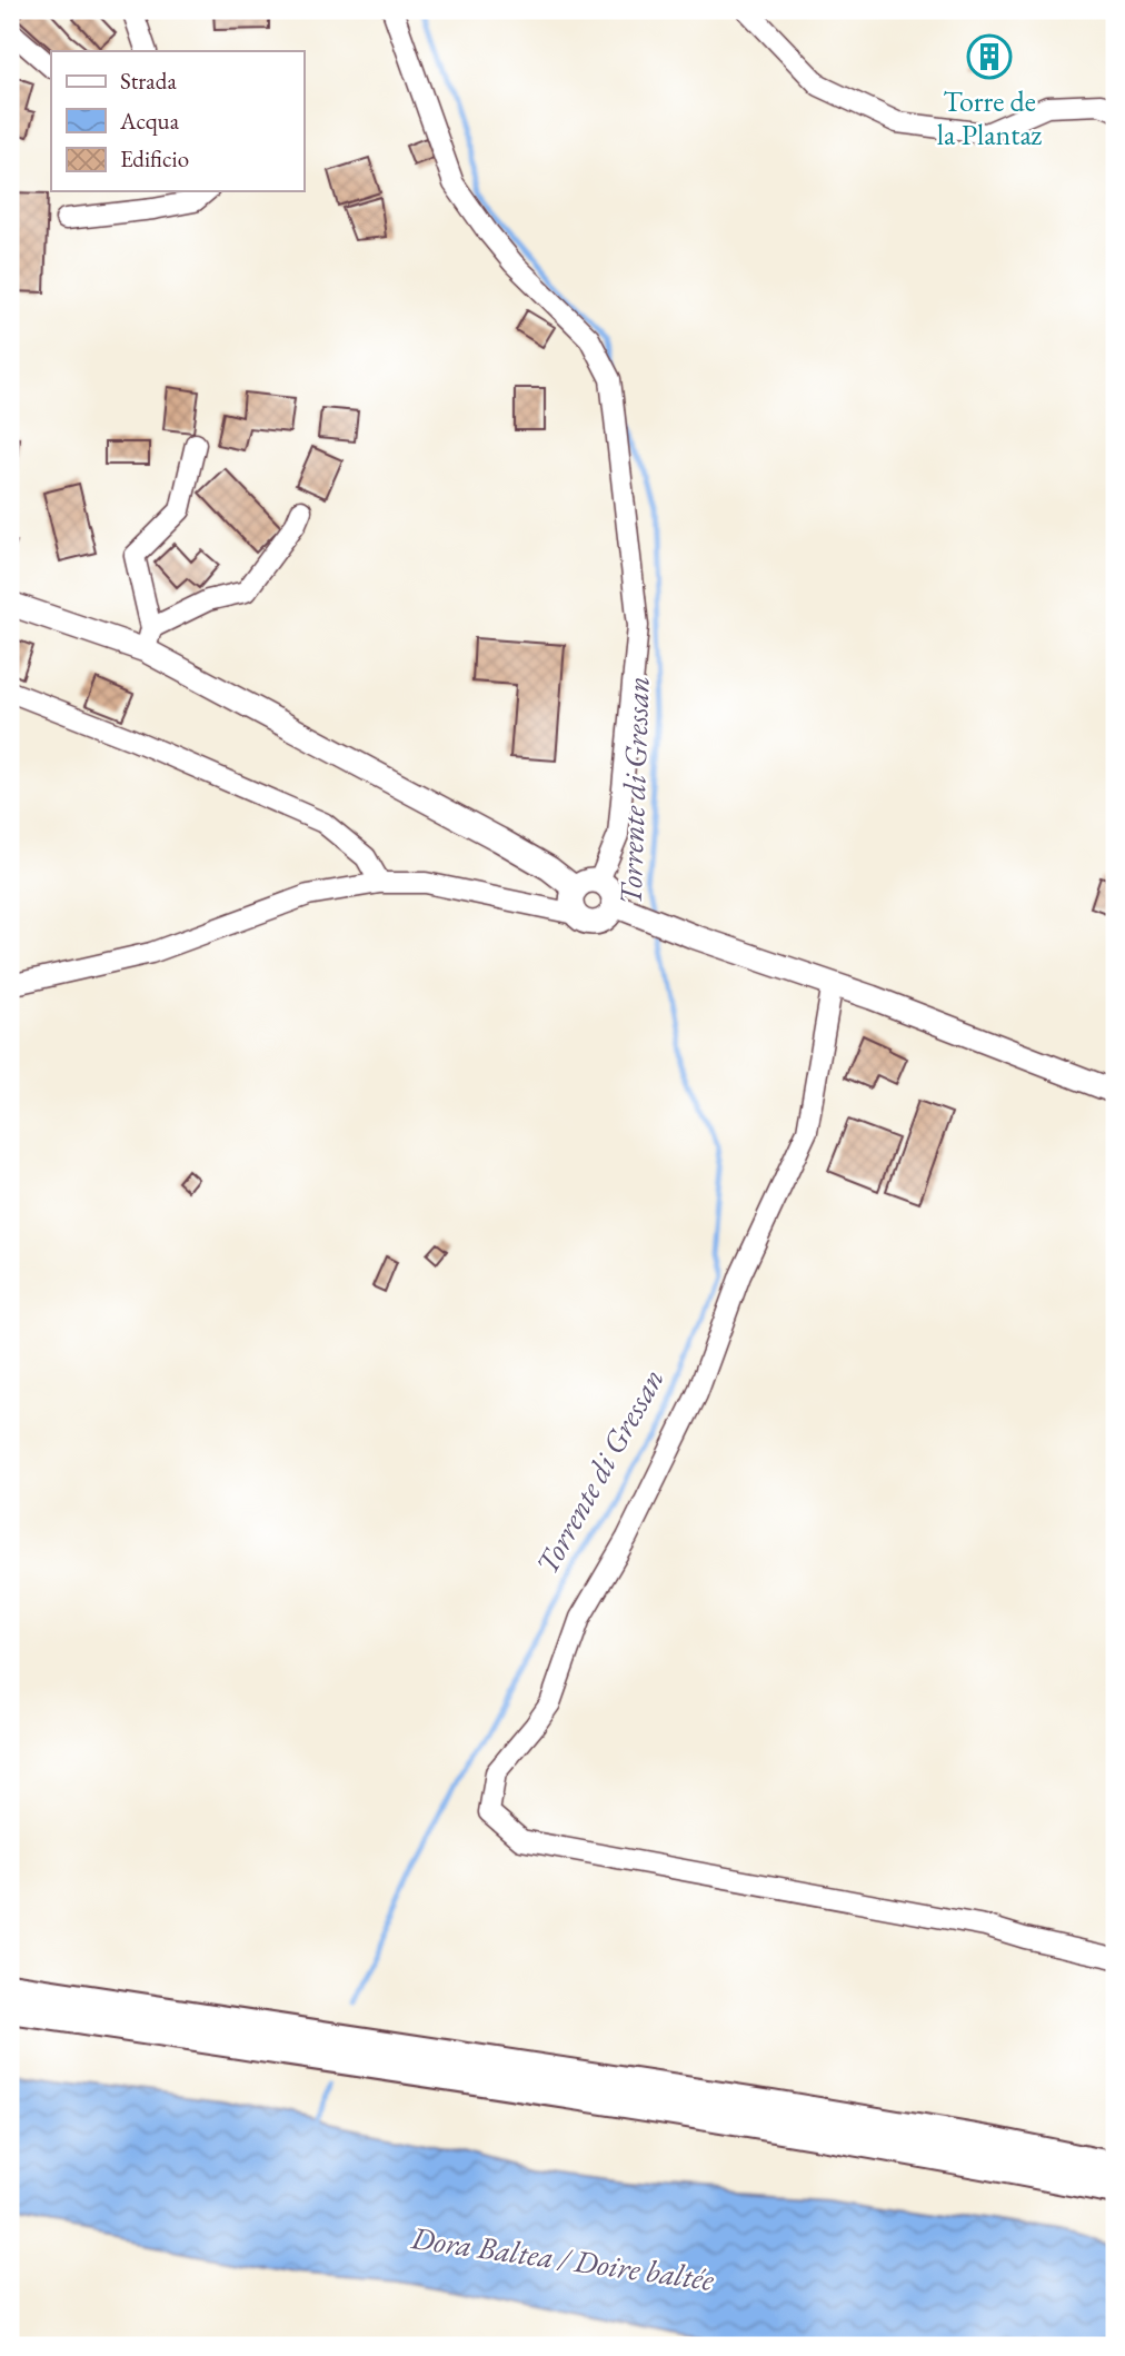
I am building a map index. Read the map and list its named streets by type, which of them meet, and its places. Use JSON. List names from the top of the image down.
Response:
{
  "water": ["Torrente di Gressan", "Dora Baltea / Doire baltée"],
  "places": {
    "building": ["Torre de la Plantaz"]
  },
  "legend": ["Strada", "Acqua", "Edificio"]
}
